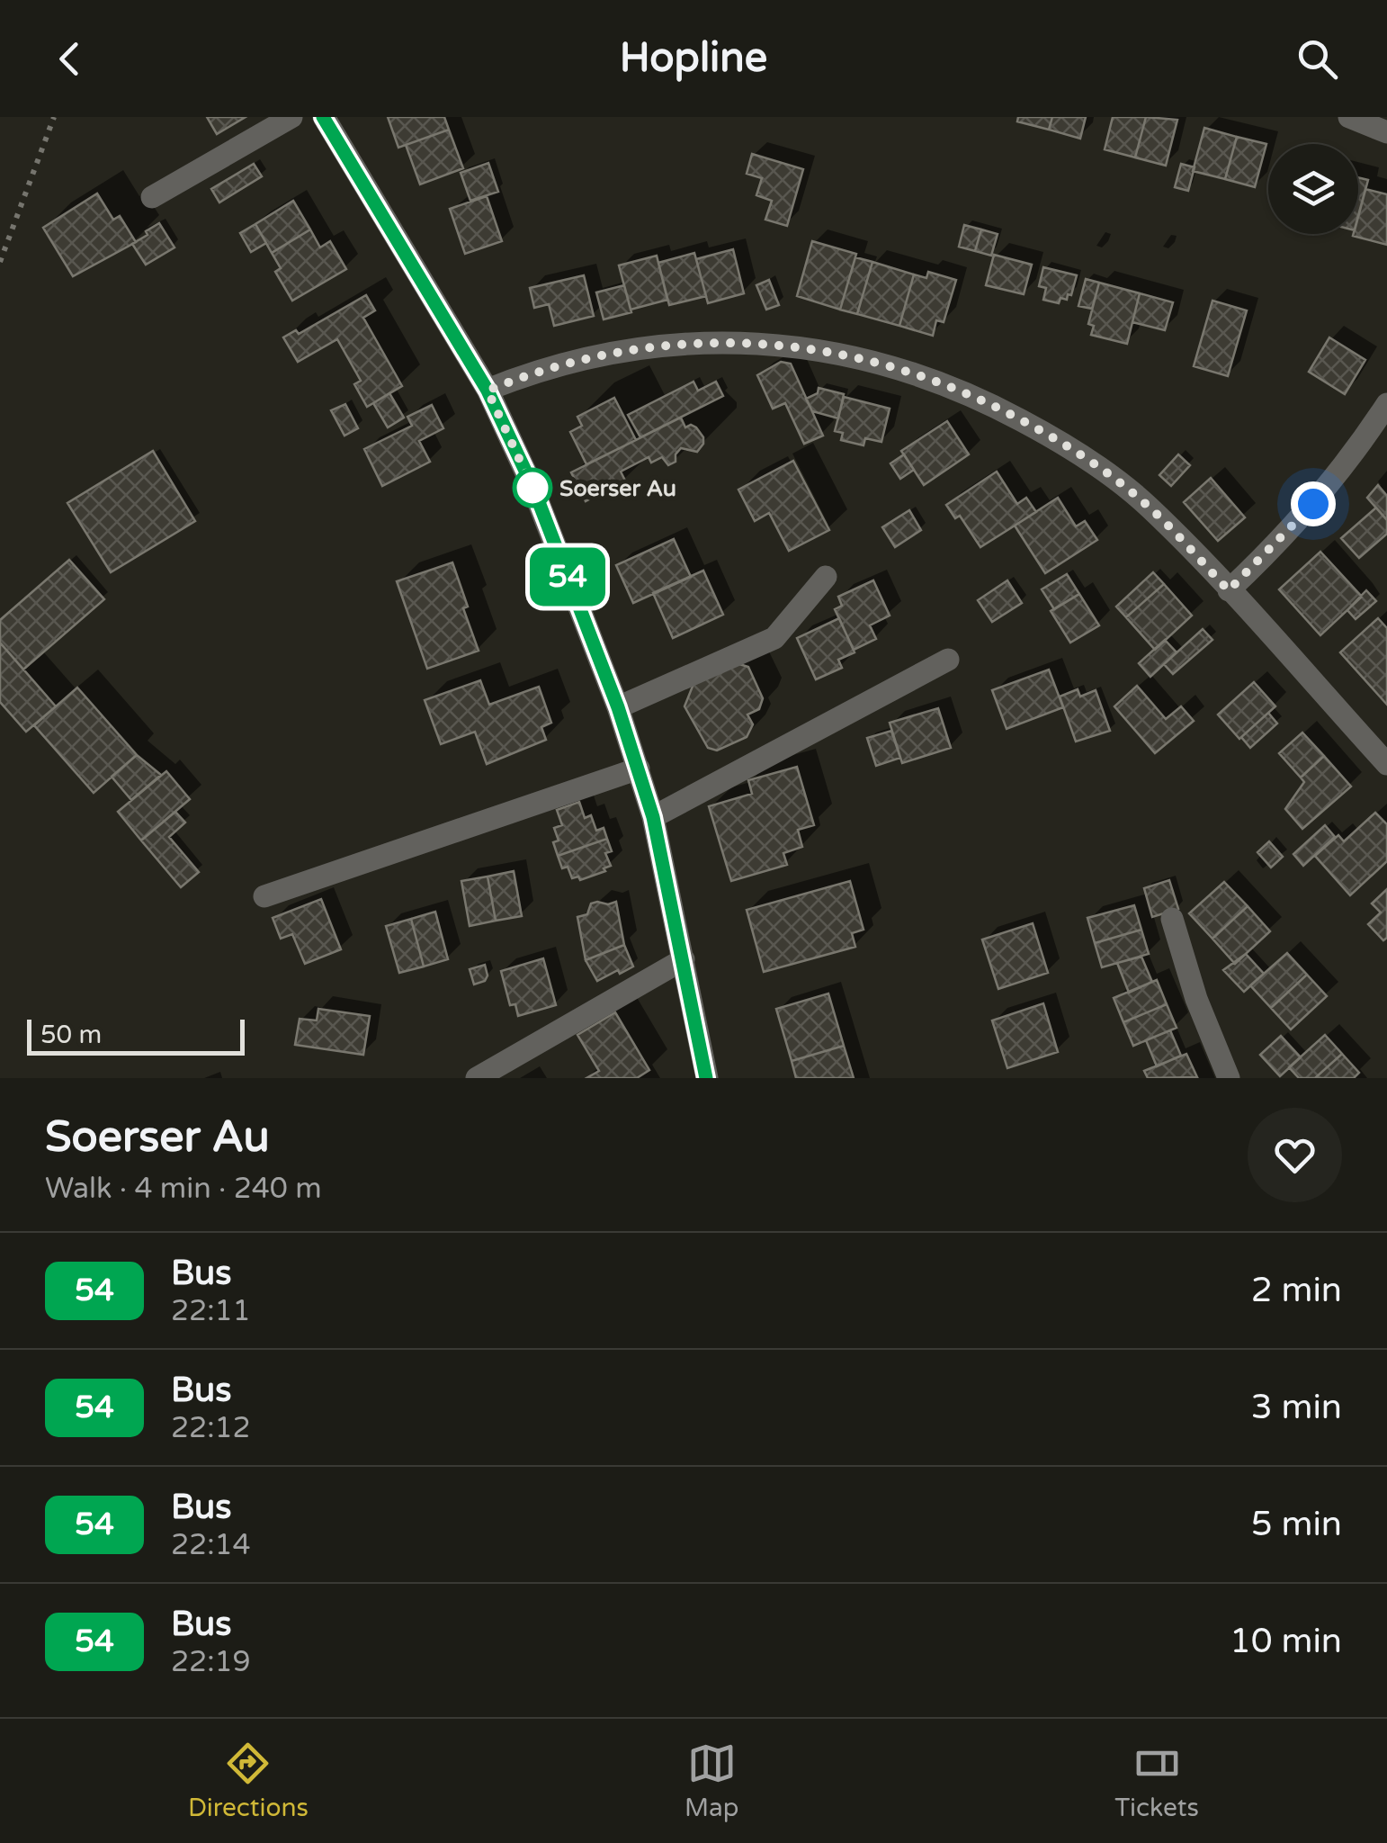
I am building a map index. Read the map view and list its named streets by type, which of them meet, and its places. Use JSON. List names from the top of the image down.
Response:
{
  "places": ["Soerser Au"],
  "lines": ["bus line 54"],
  "scale_bar": "50 m",
  "page": {
    "header": "Hopline",
    "on_map": "54",
    "scale": "50 m",
    "heading": ["Soerser Au", "Walk · 4 min · 240 m"],
    "list": [
      {
        "mark": "54",
        "name": "Bus",
        "note": "22:11",
        "value": "2 min"
      },
      {
        "mark": "54",
        "name": "Bus",
        "note": "22:12",
        "value": "3 min"
      },
      {
        "mark": "54",
        "name": "Bus",
        "note": "22:14",
        "value": "5 min"
      },
      {
        "mark": "54",
        "name": "Bus",
        "note": "22:19",
        "value": "10 min"
      }
    ],
    "tabs": ["Directions", "Map", "Tickets"]
  }
}
